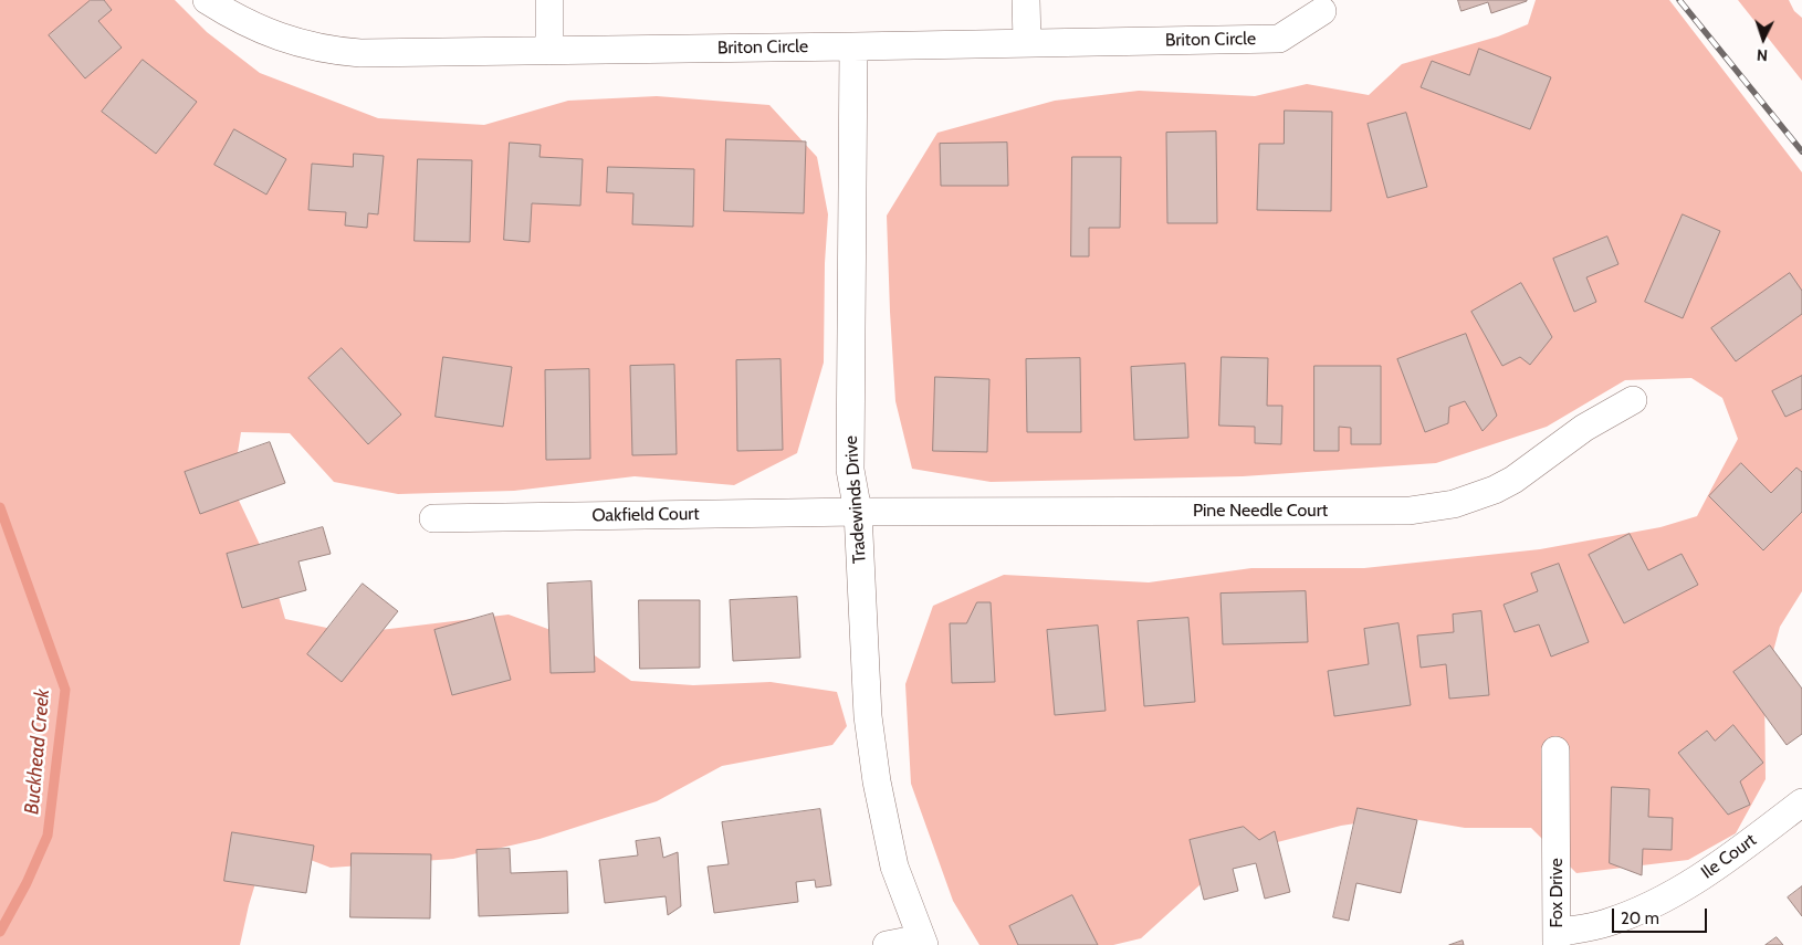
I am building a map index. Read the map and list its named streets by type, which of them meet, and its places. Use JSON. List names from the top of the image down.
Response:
{
  "streets": {
    "street": [
      "Briton Circle",
      "Tradewinds Drive",
      "Pine Needle Court",
      "Oakfield Court",
      "Ile Court",
      "Fox Drive"
    ]
  },
  "crossings": [
    ["Briton Circle", "Tradewinds Drive"],
    ["Tradewinds Drive", "Pine Needle Court"],
    ["Tradewinds Drive", "Oakfield Court"],
    ["Pine Needle Court", "Oakfield Court"],
    ["Ile Court", "Fox Drive"]
  ],
  "water": ["Buckhead Creek"],
  "scale_bar": "20 m",
  "north": "bottom"
}
